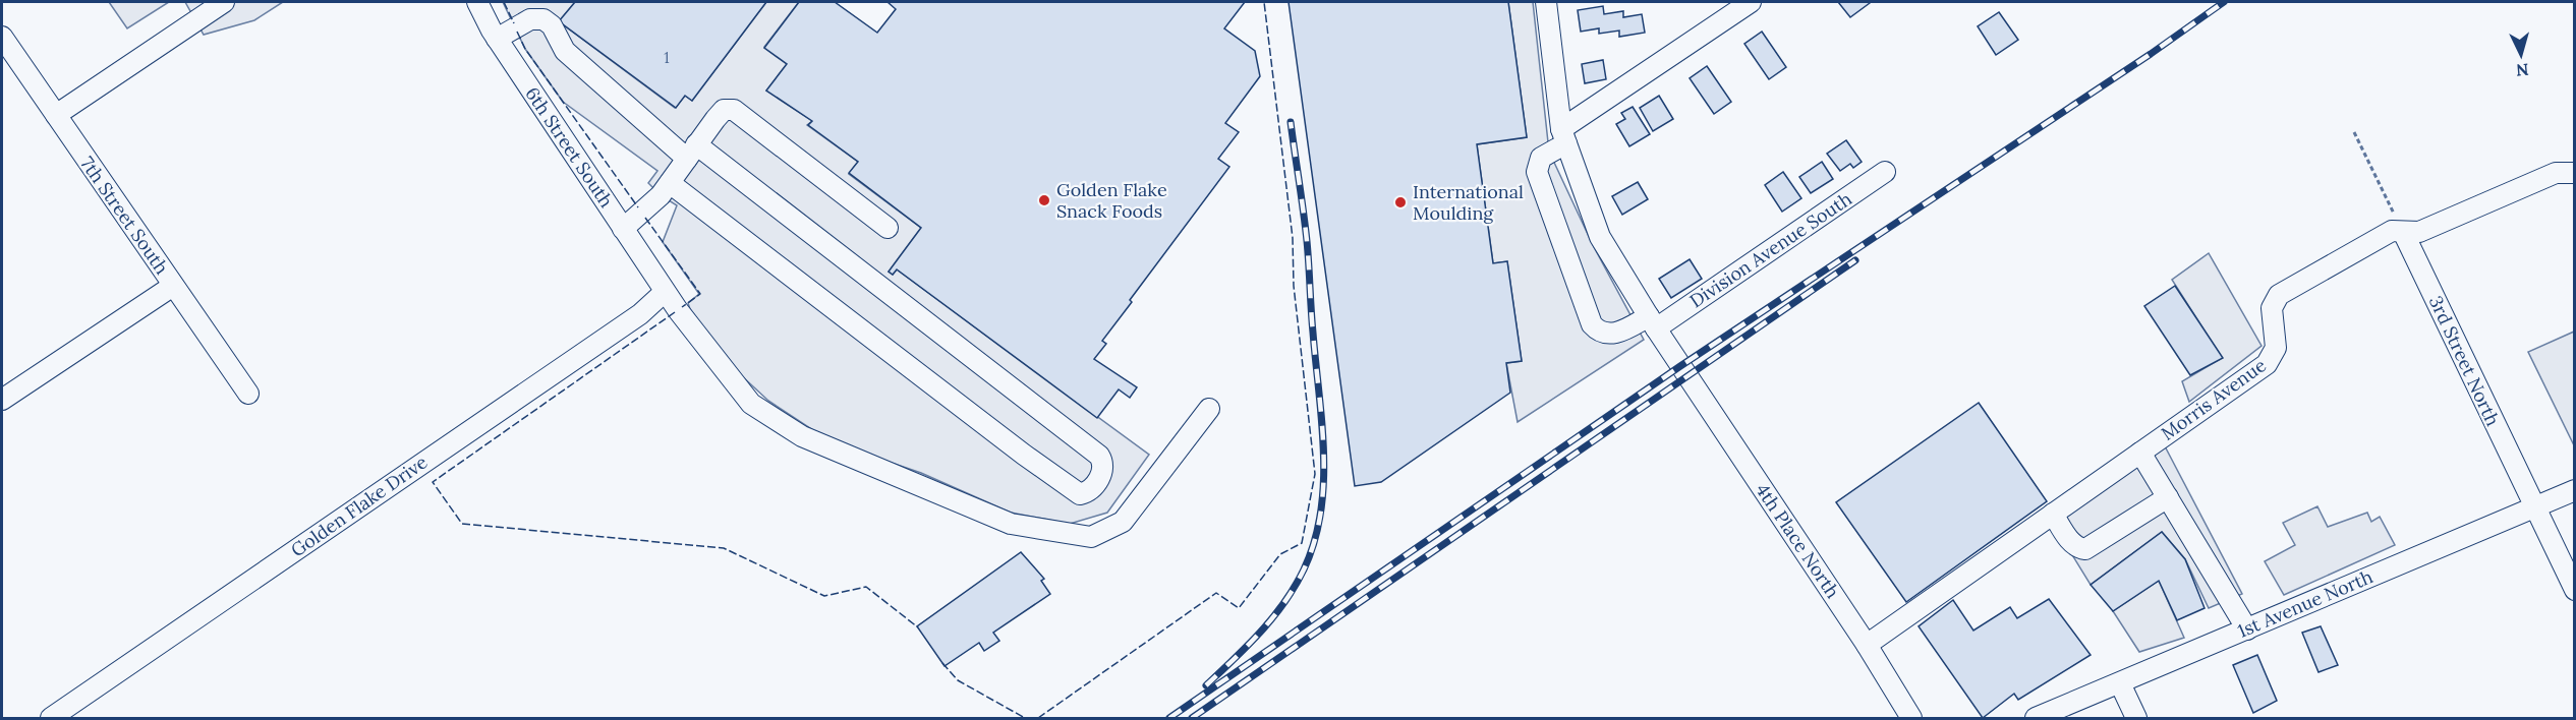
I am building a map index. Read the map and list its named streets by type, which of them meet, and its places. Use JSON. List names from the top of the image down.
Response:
{
  "streets": {
    "street": [
      "6th Street South",
      "7th Street South",
      "Division Avenue South",
      "3rd Street North",
      "Morris Avenue",
      "Golden Flake Drive",
      "4th Place North",
      "1st Avenue North"
    ]
  },
  "crossings": [
    ["6th Street South", "Golden Flake Drive"],
    ["Division Avenue South", "4th Place North"],
    ["3rd Street North", "Morris Avenue"],
    ["3rd Street North", "1st Avenue North"],
    ["Morris Avenue", "4th Place North"]
  ],
  "places": ["Golden Flake Snack Foods", "International Moulding"],
  "house_numbers": ["1"],
  "north": "bottom"
}
